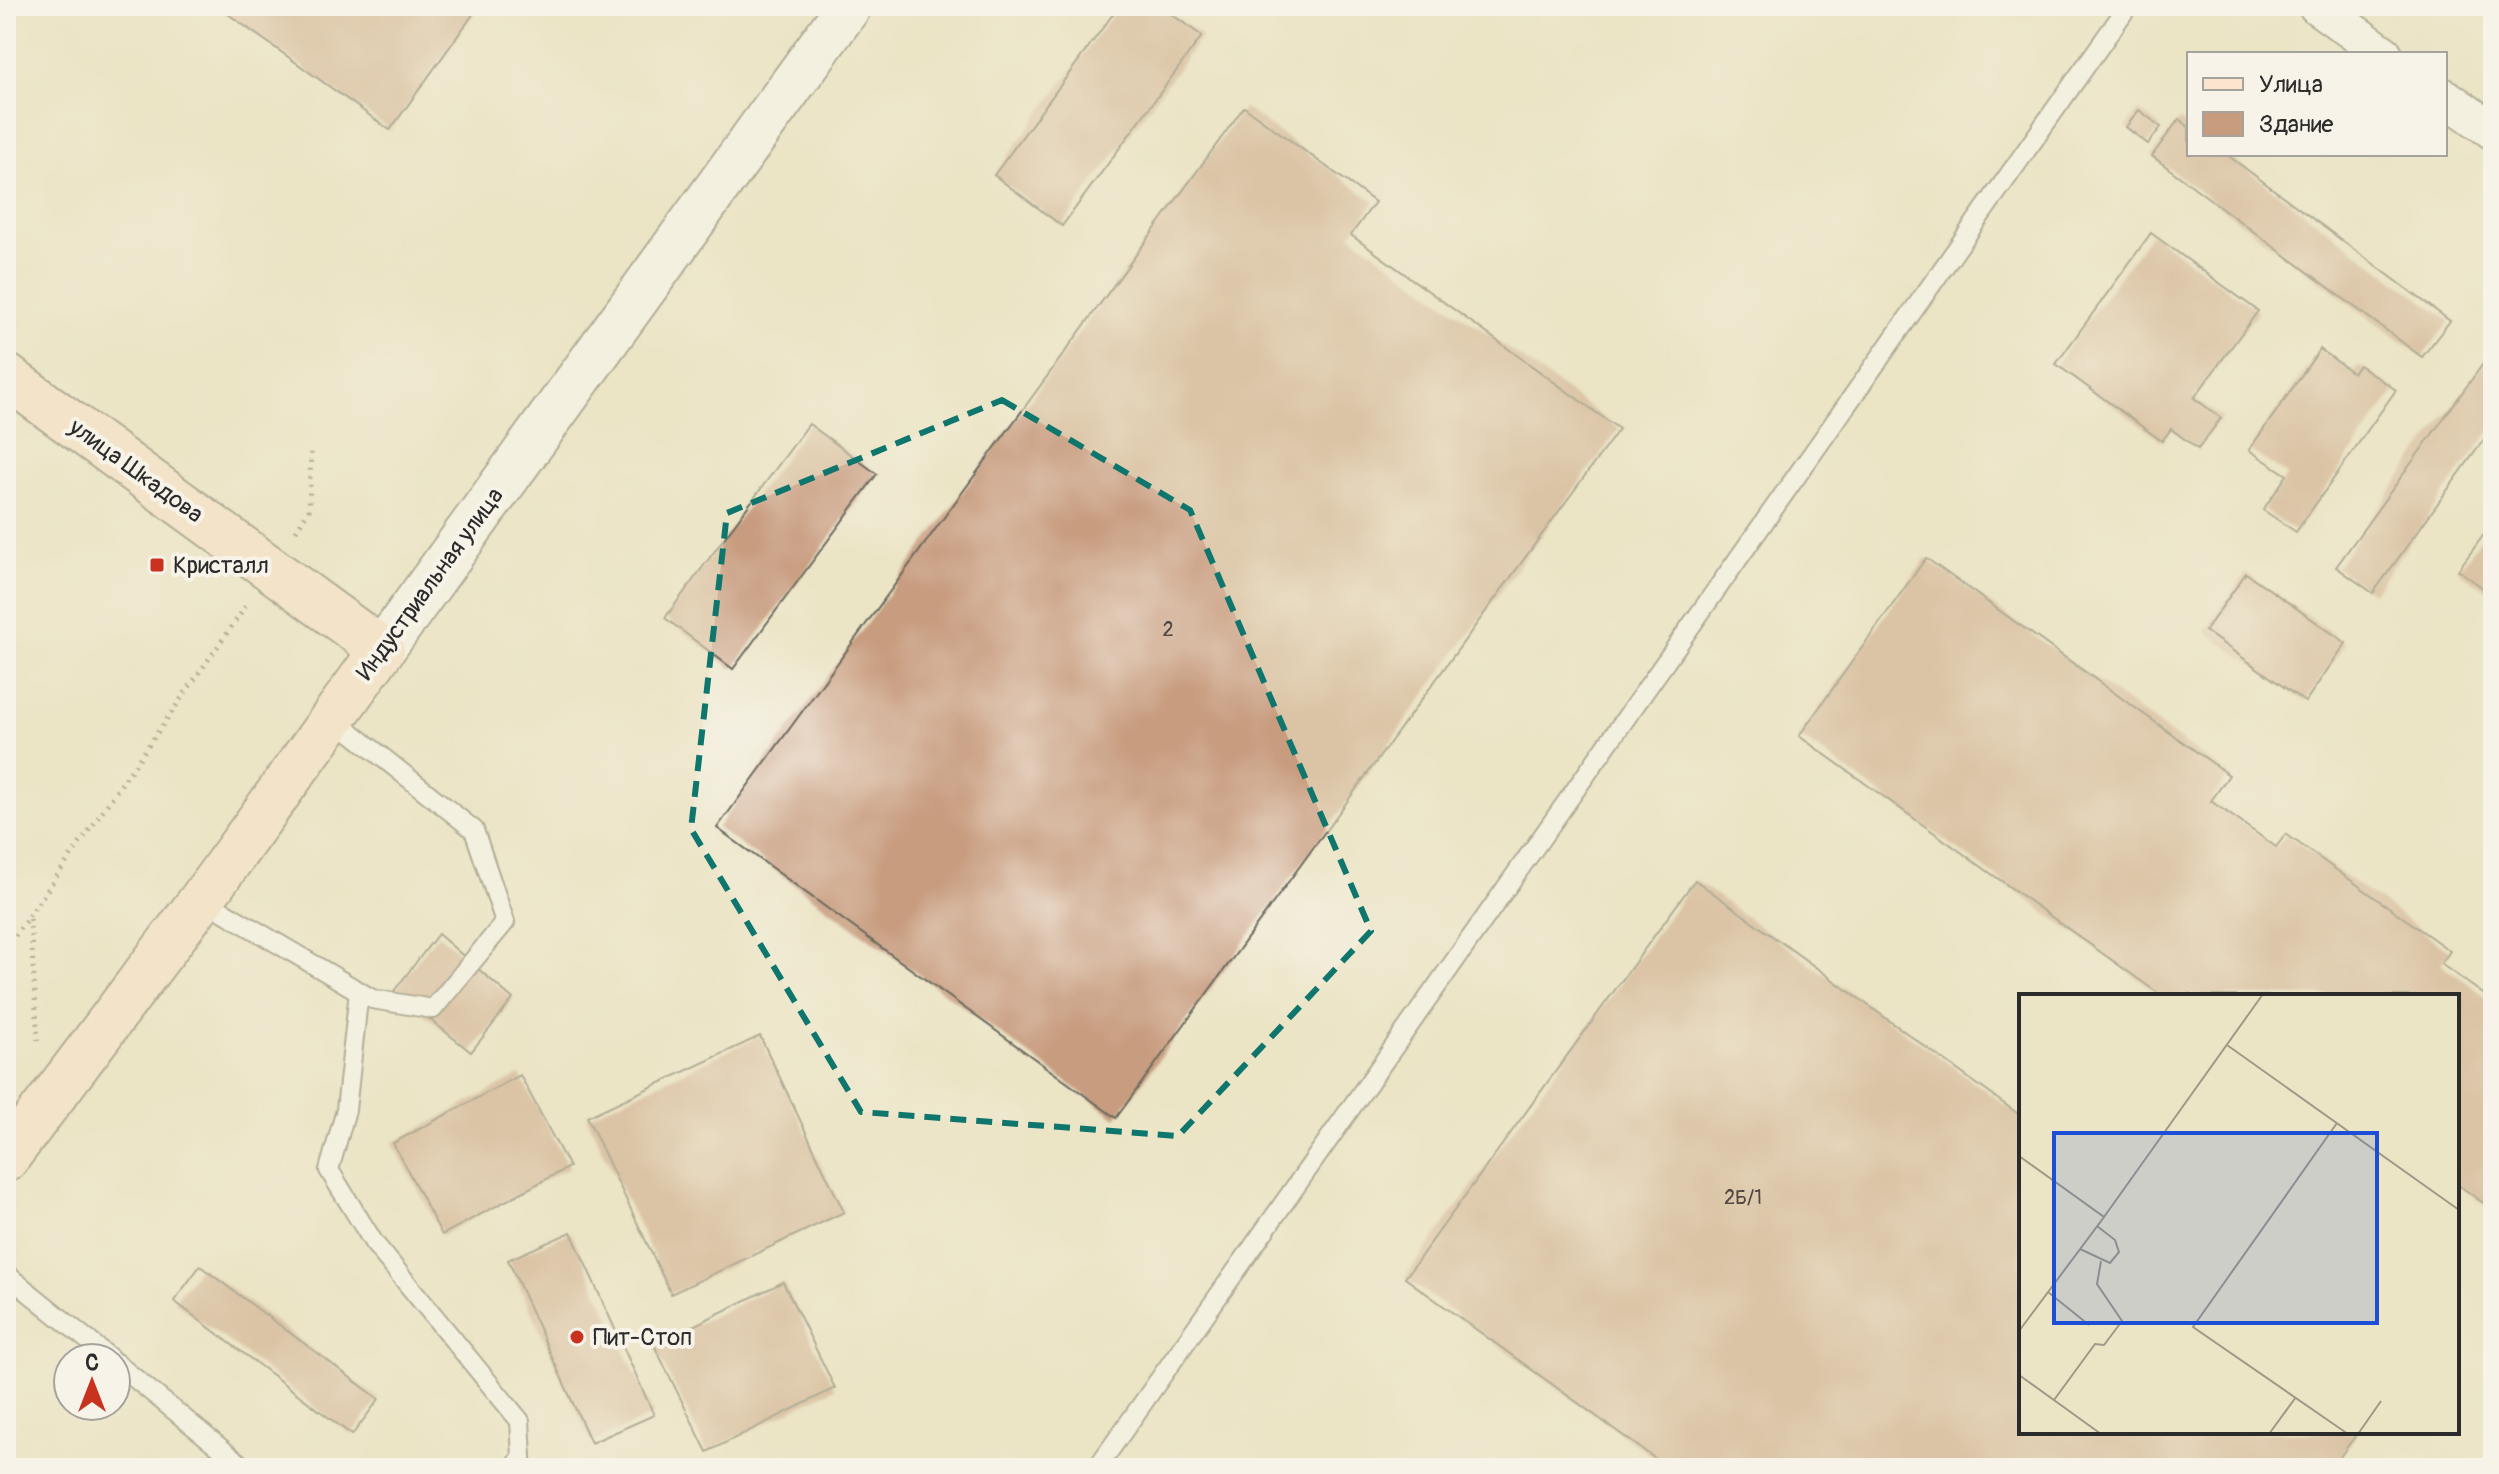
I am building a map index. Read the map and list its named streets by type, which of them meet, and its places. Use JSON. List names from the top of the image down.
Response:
{
  "streets": {
    "main road": ["улица Шкадова", "Индустриальная улица"]
  },
  "crossings": [
    ["улица Шкадова", "Индустриальная улица"]
  ],
  "places": {
    "transit": ["Кристалл"],
    "other": ["Пит-Стоп"]
  },
  "house_numbers": ["2", "2Б/1"],
  "legend": ["Улица", "Здание"],
  "north": "top"
}
